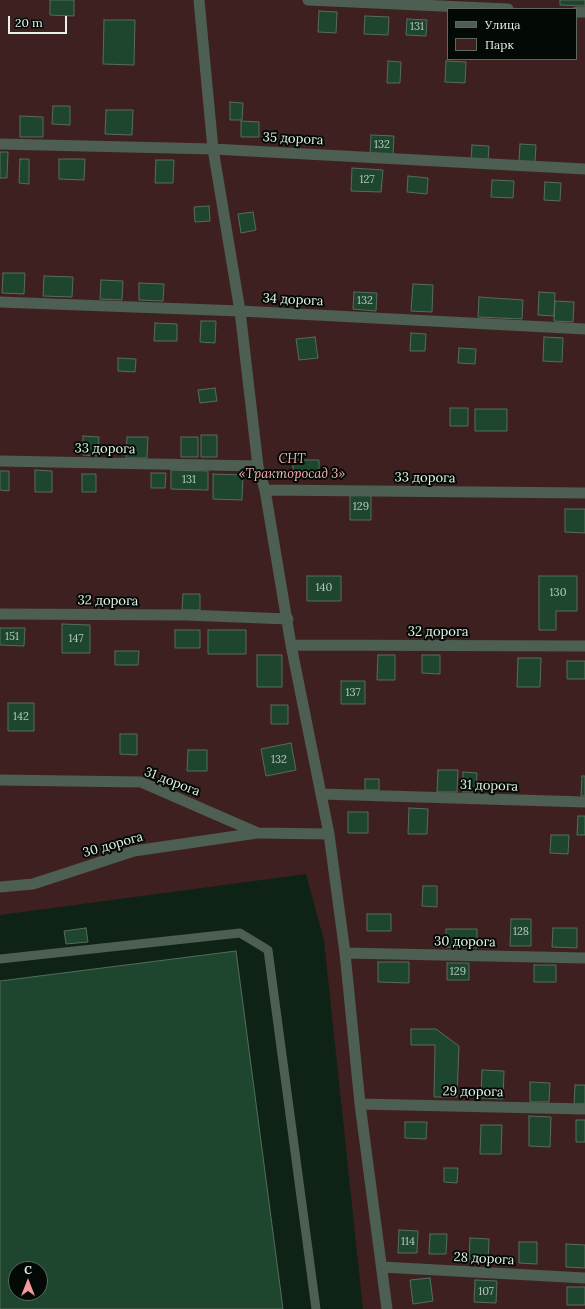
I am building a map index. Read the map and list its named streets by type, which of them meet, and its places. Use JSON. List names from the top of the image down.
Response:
{
  "streets": {
    "street": [
      "35 дорога",
      "34 дорога",
      "33 дорога",
      "32 дорога",
      "31 дорога",
      "30 дорога",
      "29 дорога",
      "28 дорога"
    ]
  },
  "crossings": [
    ["31 дорога", "30 дорога"]
  ],
  "parks": ["СНТ «Тракторосад 3»"],
  "house_numbers": [
    "131",
    "132",
    "127",
    "132",
    "131",
    "129",
    "140",
    "130",
    "151",
    "147",
    "137",
    "142",
    "132",
    "128",
    "129",
    "114",
    "107"
  ],
  "legend": ["Улица", "Парк"],
  "scale_bar": "20 m",
  "north": "top"
}
